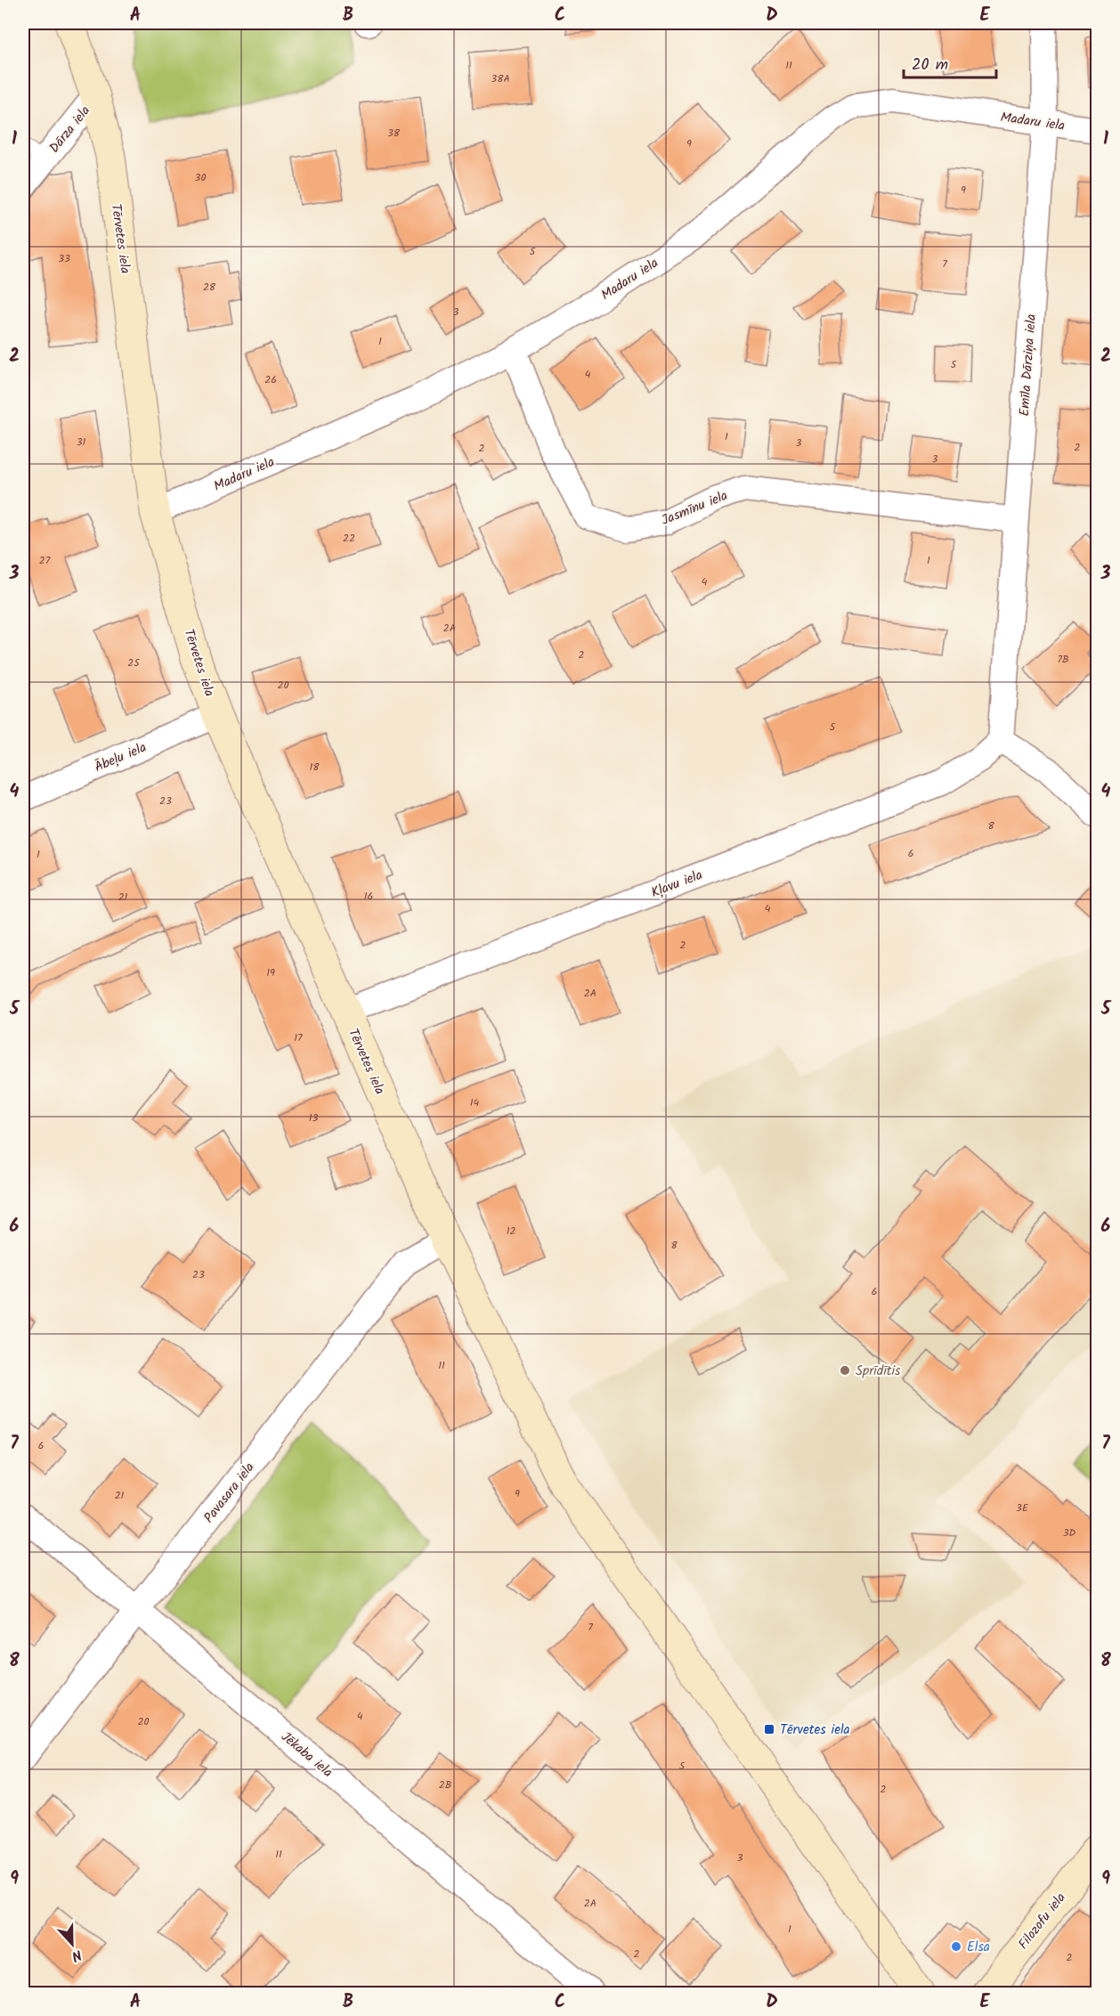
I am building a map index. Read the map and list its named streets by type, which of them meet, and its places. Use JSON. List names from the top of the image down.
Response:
{
  "streets": {
    "main road": ["Tērvetes iela", "Filozofu iela"],
    "street": [
      "Madaru iela",
      "Dārza iela",
      "Emīla Dārziņa iela",
      "Jasmīnu iela",
      "Ābeļu iela",
      "Kļavu iela",
      "Pavasara iela",
      "Jēkaba iela"
    ]
  },
  "crossings": [
    ["Madaru iela", "Tērvetes iela"],
    ["Madaru iela", "Emīla Dārziņa iela"],
    ["Madaru iela", "Jasmīnu iela"],
    ["Dārza iela", "Tērvetes iela"],
    ["Tērvetes iela", "Ābeļu iela"],
    ["Tērvetes iela", "Kļavu iela"],
    ["Tērvetes iela", "Pavasara iela"],
    ["Emīla Dārziņa iela", "Jasmīnu iela"],
    ["Emīla Dārziņa iela", "Kļavu iela"],
    ["Pavasara iela", "Jēkaba iela"]
  ],
  "places": {
    "other": ["Sprīdītis", "Elsa"],
    "transit": ["Tērvetes iela"]
  },
  "house_numbers": [
    "11",
    "38A",
    "38",
    "9",
    "30",
    "9",
    "5",
    "33",
    "7",
    "28",
    "3",
    "1",
    "5",
    "4",
    "26",
    "1",
    "31",
    "3",
    "2",
    "2",
    "3",
    "22",
    "27",
    "1",
    "4",
    "2A",
    "2",
    "7B",
    "25",
    "20",
    "5",
    "18",
    "23",
    "8",
    "6",
    "1",
    "16",
    "21",
    "4",
    "2",
    "19",
    "2A",
    "17",
    "14",
    "13",
    "12",
    "8",
    "23",
    "6",
    "11",
    "6",
    "9",
    "21",
    "3E",
    "3D",
    "7",
    "4",
    "20",
    "5",
    "2B",
    "2",
    "11",
    "3",
    "2A",
    "1",
    "2",
    "2"
  ],
  "scale_bar": "20 m",
  "north": "bottom",
  "grid": {
    "columns": [
      "A",
      "B",
      "C",
      "D",
      "E"
    ],
    "rows": [
      "1",
      "2",
      "3",
      "4",
      "5",
      "6",
      "7",
      "8",
      "9"
    ]
  }
}
